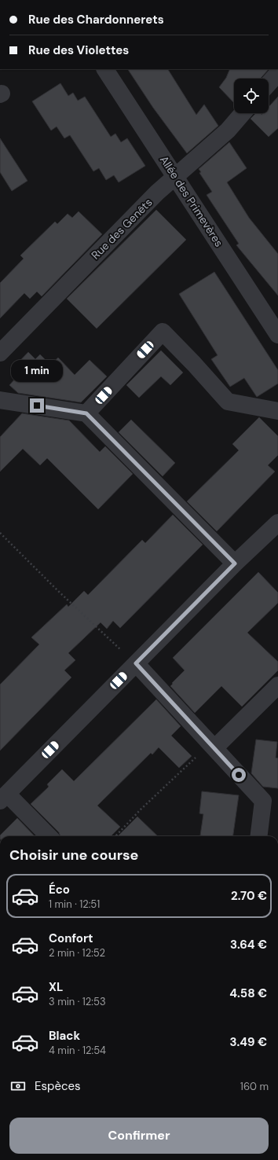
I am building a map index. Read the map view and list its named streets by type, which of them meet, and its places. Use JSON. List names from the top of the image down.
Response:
{
  "streets": {
    "street": ["Allée des Primevères", "Rue des Genêts"]
  },
  "crossings": [
    ["Allée des Primevères", "Rue des Genêts"]
  ],
  "page": {
    "banner": ["Rue des Chardonnerets", "Rue des Violettes"],
    "bubble": "1 min",
    "heading": "Choisir une course",
    "list": [
      {
        "name": "Éco",
        "note": "1 min · 12:51",
        "value": "2.70 €"
      },
      {
        "name": "Confort",
        "note": "2 min · 12:52",
        "value": "3.64 €"
      },
      {
        "name": "XL",
        "note": "3 min · 12:53",
        "value": "4.58 €"
      },
      {
        "name": "Black",
        "note": "4 min · 12:54",
        "value": "3.49 €"
      }
    ],
    "pay": ["Espèces", "160 m"],
    "buttons": "Confirmer"
  }
}
